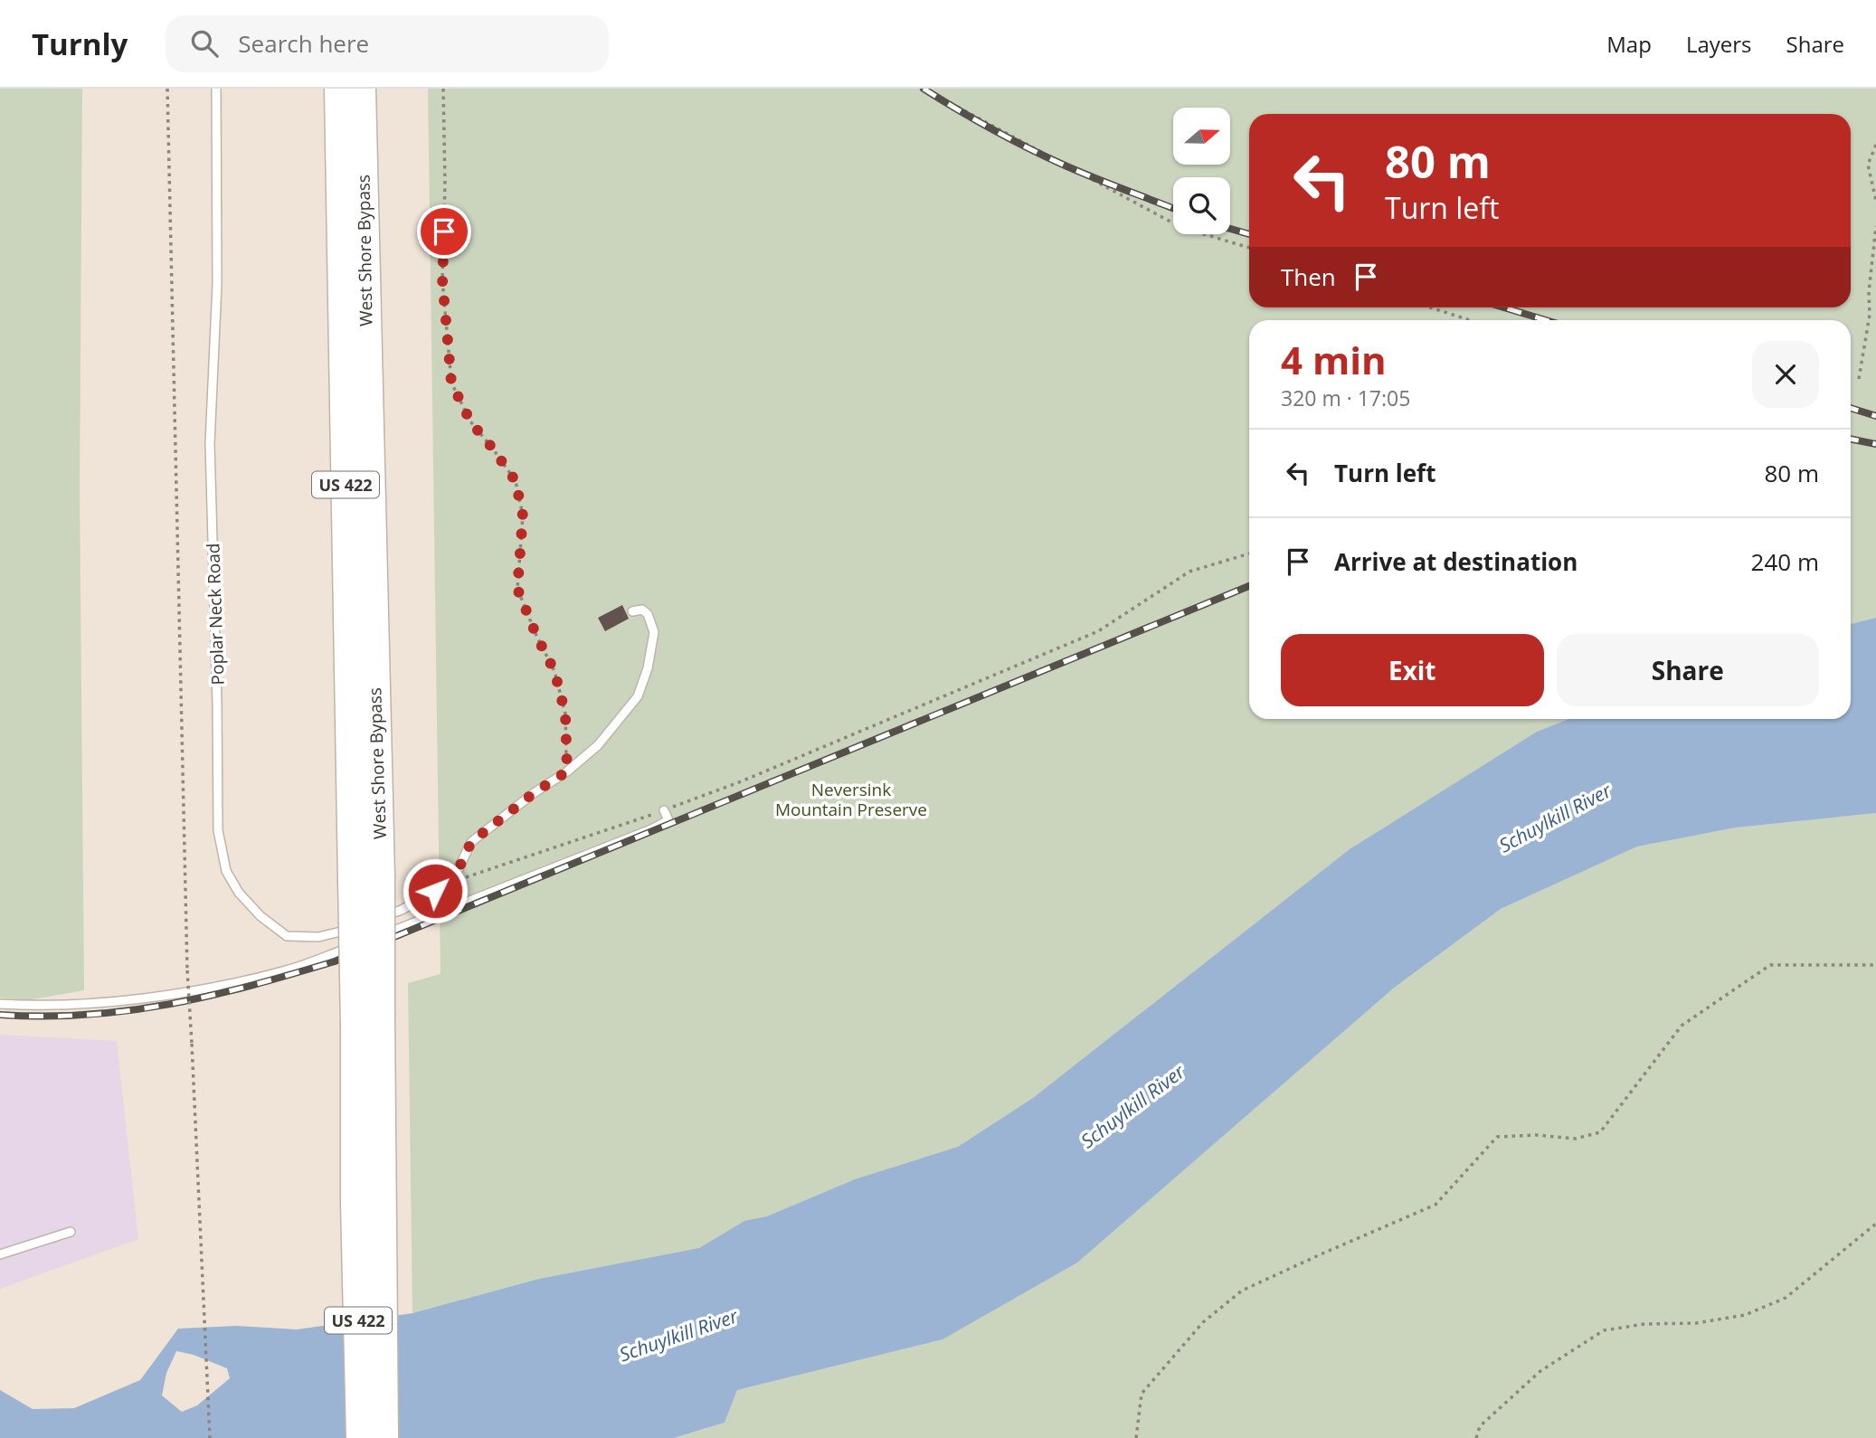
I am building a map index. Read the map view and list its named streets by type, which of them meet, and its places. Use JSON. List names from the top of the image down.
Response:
{
  "streets": {
    "highway": ["West Shore Bypass", "US 422"],
    "lane": ["Poplar Neck Road"]
  },
  "water": ["Schuylkill River"],
  "parks": ["Neversink Mountain Preserve"],
  "north": "right",
  "page": {
    "header": "Turnly",
    "search": "Search here",
    "nav": ["Map", "Layers", "Share"],
    "turn": ["80 m", "Turn left"],
    "then": "Then",
    "heading": ["4 min", "320 m · 17:05"],
    "list": [
      {
        "name": "Turn left",
        "value": "80 m"
      },
      {
        "name": "Arrive at destination",
        "value": "240 m"
      }
    ],
    "buttons": ["Exit", "Share"]
  }
}
